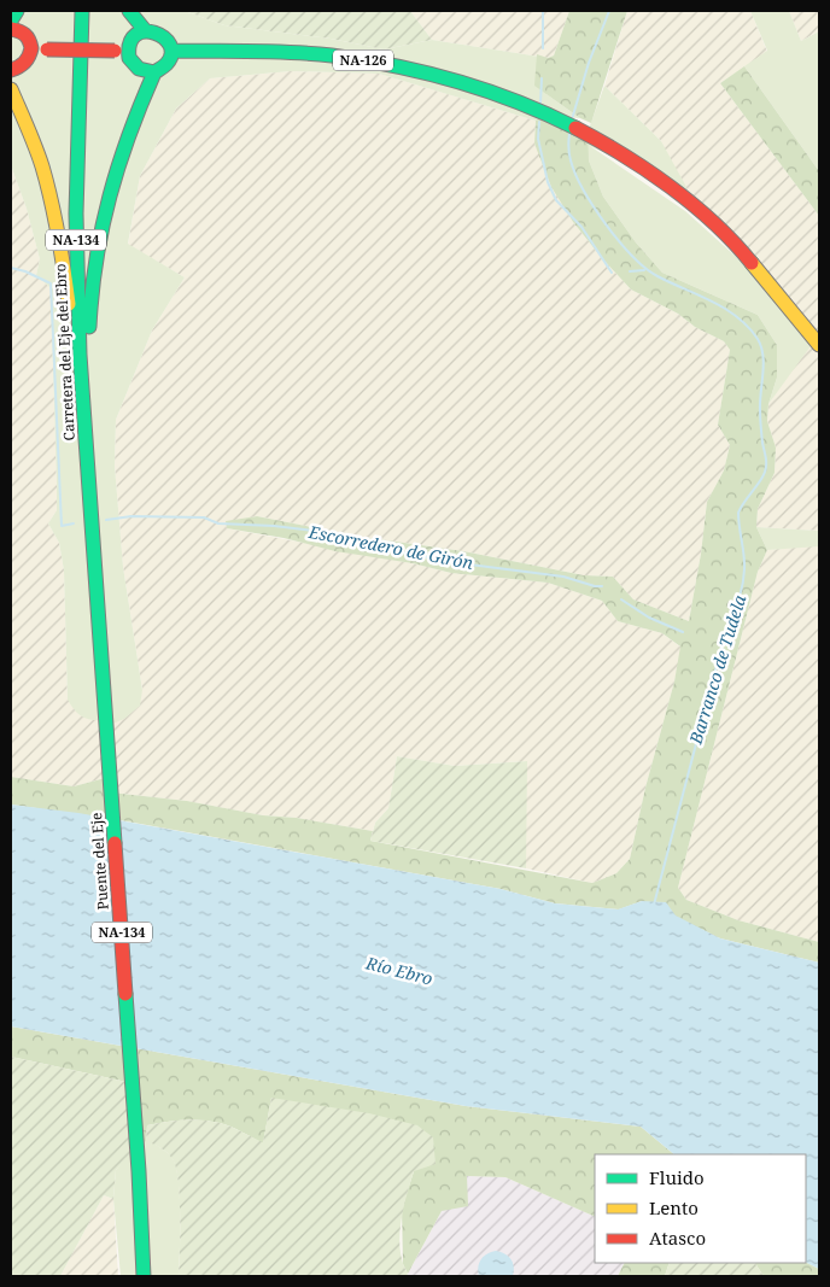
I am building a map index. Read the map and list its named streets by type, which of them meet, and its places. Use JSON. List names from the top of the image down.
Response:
{
  "streets": {
    "main road": [
      "NA-126",
      "NA-134",
      "Carretera del Eje del Ebro",
      "Puente del Eje"
    ]
  },
  "crossings": [
    ["NA-134", "Puente del Eje"],
    ["Carretera del Eje del Ebro", "Puente del Eje"]
  ],
  "water": ["Escorredero de Girón", "Barranco de Tudela", "Río Ebro"],
  "legend": ["Fluido", "Lento", "Atasco"]
}
